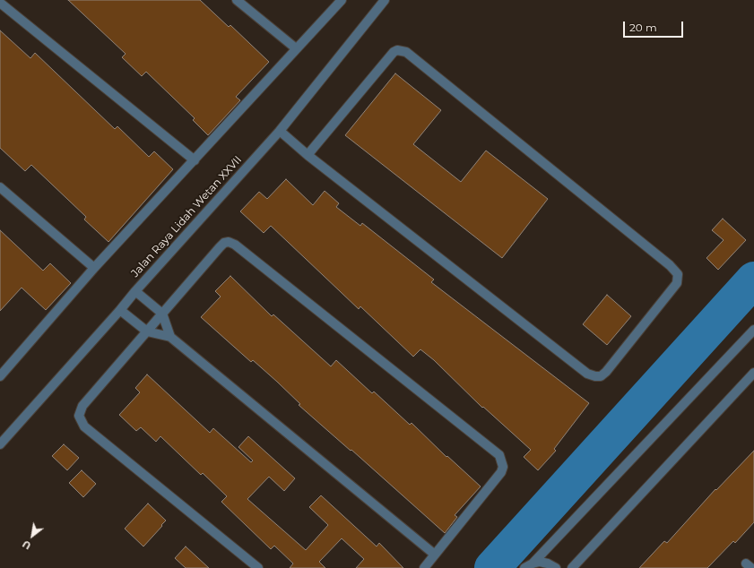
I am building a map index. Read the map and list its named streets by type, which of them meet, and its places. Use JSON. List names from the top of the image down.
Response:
{
  "streets": {
    "street": ["Jalan Raya Lidah Wetan XXVII"]
  },
  "scale_bar": "20 m",
  "north": "bottom left"
}
